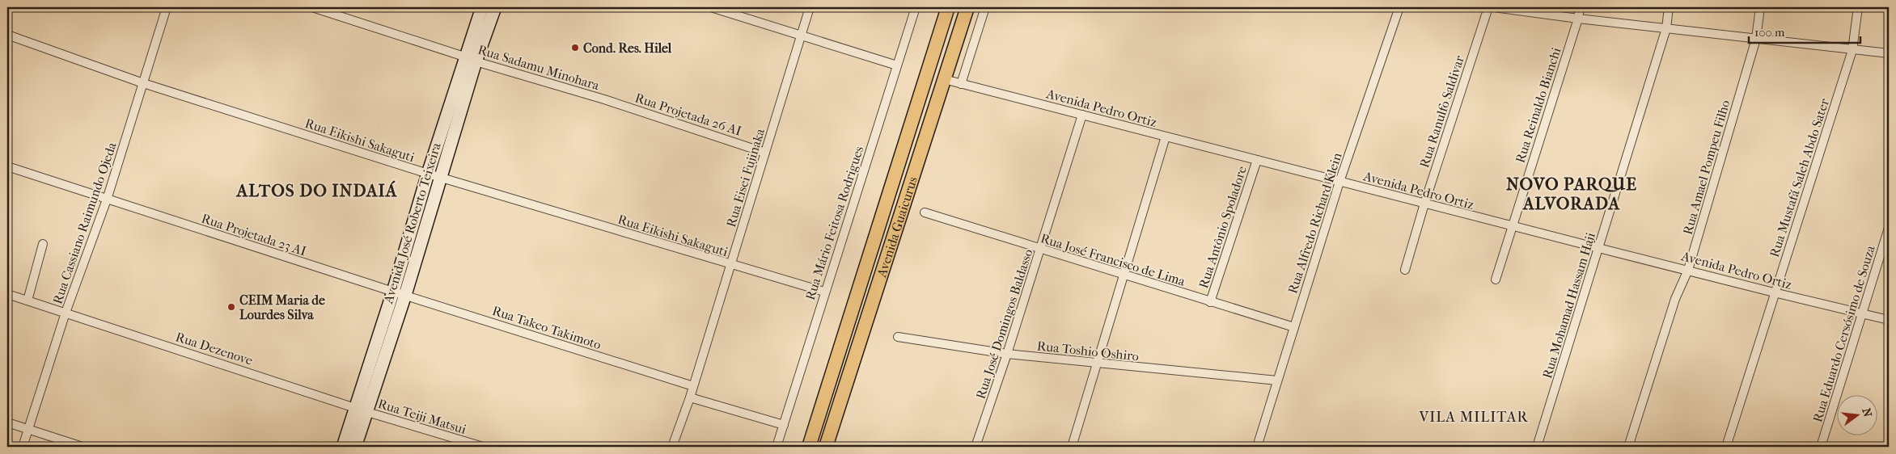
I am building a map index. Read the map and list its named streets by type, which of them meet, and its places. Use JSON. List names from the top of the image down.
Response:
{
  "streets": {
    "main road": ["Avenida Guaicurus"],
    "street": [
      "Rua Sadamu Minohara",
      "Rua Reinaldo Bianchi",
      "Avenida Pedro Ortiz",
      "Rua Ranulfo Saldivar",
      "Rua Projetada 26 AI",
      "Rua Eikishi Sakaguti",
      "Rua Amael Pompeu Filho",
      "Rua Eisei Fujinaka",
      "Rua Mustafá Saleh Abdo Sater",
      "Rua Cassiano Raimundo Ojeda",
      "Avenida José Roberto Teixeira",
      "Rua Mário Feitosa Rodrigues",
      "Rua Alfredo Richard Klein",
      "Rua Antônio Spoladore",
      "Rua Projetada 23 AI",
      "Rua José Francisco de Lima",
      "Rua Mohamad Hassam Haji",
      "Rua José Domingos Baldasso",
      "Rua Takeo Takimoto",
      "Rua Eduardo Cersósimo de Souza",
      "Rua Dezenove",
      "Rua Toshio Oshiro",
      "Rua Teiji Matsui"
    ]
  },
  "crossings": [
    ["Rua Sadamu Minohara", "Rua Projetada 26 AI"],
    ["Rua Sadamu Minohara", "Avenida José Roberto Teixeira"],
    ["Rua Reinaldo Bianchi", "Avenida Pedro Ortiz"],
    ["Avenida Pedro Ortiz", "Rua Ranulfo Saldivar"],
    ["Avenida Pedro Ortiz", "Rua Amael Pompeu Filho"],
    ["Avenida Pedro Ortiz", "Rua Mustafá Saleh Abdo Sater"],
    ["Avenida Pedro Ortiz", "Rua Alfredo Richard Klein"],
    ["Avenida Pedro Ortiz", "Avenida Guaicurus"],
    ["Avenida Pedro Ortiz", "Rua Antônio Spoladore"],
    ["Avenida Pedro Ortiz", "Rua Mohamad Hassam Haji"],
    ["Avenida Pedro Ortiz", "Rua José Domingos Baldasso"],
    ["Avenida Pedro Ortiz", "Rua Eduardo Cersósimo de Souza"],
    ["Rua Projetada 26 AI", "Rua Eisei Fujinaka"],
    ["Rua Eikishi Sakaguti", "Rua Eisei Fujinaka"],
    ["Rua Eikishi Sakaguti", "Rua Cassiano Raimundo Ojeda"],
    ["Rua Eikishi Sakaguti", "Avenida José Roberto Teixeira"],
    ["Rua Eikishi Sakaguti", "Rua Mário Feitosa Rodrigues"],
    ["Rua Eisei Fujinaka", "Rua Takeo Takimoto"],
    ["Rua Cassiano Raimundo Ojeda", "Rua Projetada 23 AI"],
    ["Rua Cassiano Raimundo Ojeda", "Rua Dezenove"],
    ["Avenida José Roberto Teixeira", "Rua Projetada 23 AI"],
    ["Avenida José Roberto Teixeira", "Rua Takeo Takimoto"],
    ["Avenida José Roberto Teixeira", "Rua Dezenove"],
    ["Avenida José Roberto Teixeira", "Rua Teiji Matsui"],
    ["Rua Alfredo Richard Klein", "Rua José Francisco de Lima"],
    ["Rua Alfredo Richard Klein", "Rua Toshio Oshiro"],
    ["Rua Antônio Spoladore", "Rua José Francisco de Lima"],
    ["Rua Projetada 23 AI", "Rua Takeo Takimoto"],
    ["Rua José Francisco de Lima", "Rua José Domingos Baldasso"],
    ["Rua José Domingos Baldasso", "Rua Toshio Oshiro"],
    ["Rua Dezenove", "Rua Teiji Matsui"]
  ],
  "districts": ["NOVO PARQUE ALVORADA", "ALTOS DO INDAIÁ", "VILA MILITAR"],
  "places": ["Cond. Res. Hilel", "CEIM Maria de Lourdes Silva"],
  "scale_bar": "100 m",
  "north": "right"
}
